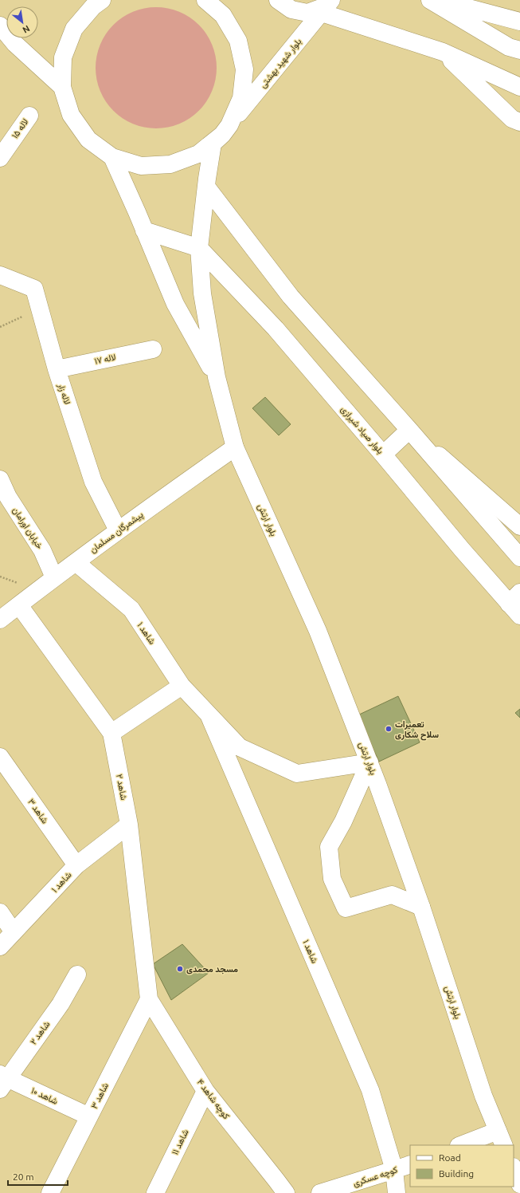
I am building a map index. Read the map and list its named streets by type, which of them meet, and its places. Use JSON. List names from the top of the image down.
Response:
{
  "streets": {
    "main road": [
      "بلوار شهید بهشتی",
      "لاله ۱۵",
      "لاله ۱۷",
      "لاله زار",
      "بلوار صیاد شیرازی",
      "بلوار ارتش",
      "خیابان اورامان",
      "پیشمرگان مسلمان",
      "شاهد ۱",
      "شاهد ۲",
      "شاهد ۳",
      "شاهد ۱۰",
      "کوچه شاهد ۴",
      "شاهد ۱۱",
      "کوچه عسکری"
    ]
  },
  "crossings": [
    ["لاله ۱۷", "لاله زار"],
    ["لاله زار", "پیشمرگان مسلمان"],
    ["بلوار ارتش", "پیشمرگان مسلمان"],
    ["بلوار ارتش", "شاهد ۱"],
    ["خیابان اورامان", "پیشمرگان مسلمان"],
    ["پیشمرگان مسلمان", "شاهد ۱"],
    ["پیشمرگان مسلمان", "شاهد ۲"],
    ["شاهد ۱", "شاهد ۲"],
    ["شاهد ۱", "شاهد ۳"],
    ["شاهد ۱", "کوچه عسکری"],
    ["شاهد ۲", "شاهد ۳"],
    ["شاهد ۲", "شاهد ۱۰"],
    ["شاهد ۲", "کوچه شاهد ۴"],
    ["شاهد ۳", "شاهد ۱۰"],
    ["شاهد ۳", "کوچه شاهد ۴"],
    ["کوچه شاهد ۴", "شاهد ۱۱"]
  ],
  "places": ["تعمیرات سلاح شکاری", "مسجد محمدی"],
  "legend": ["Road", "Building"],
  "scale_bar": "20 m",
  "north": "bottom right"
}
